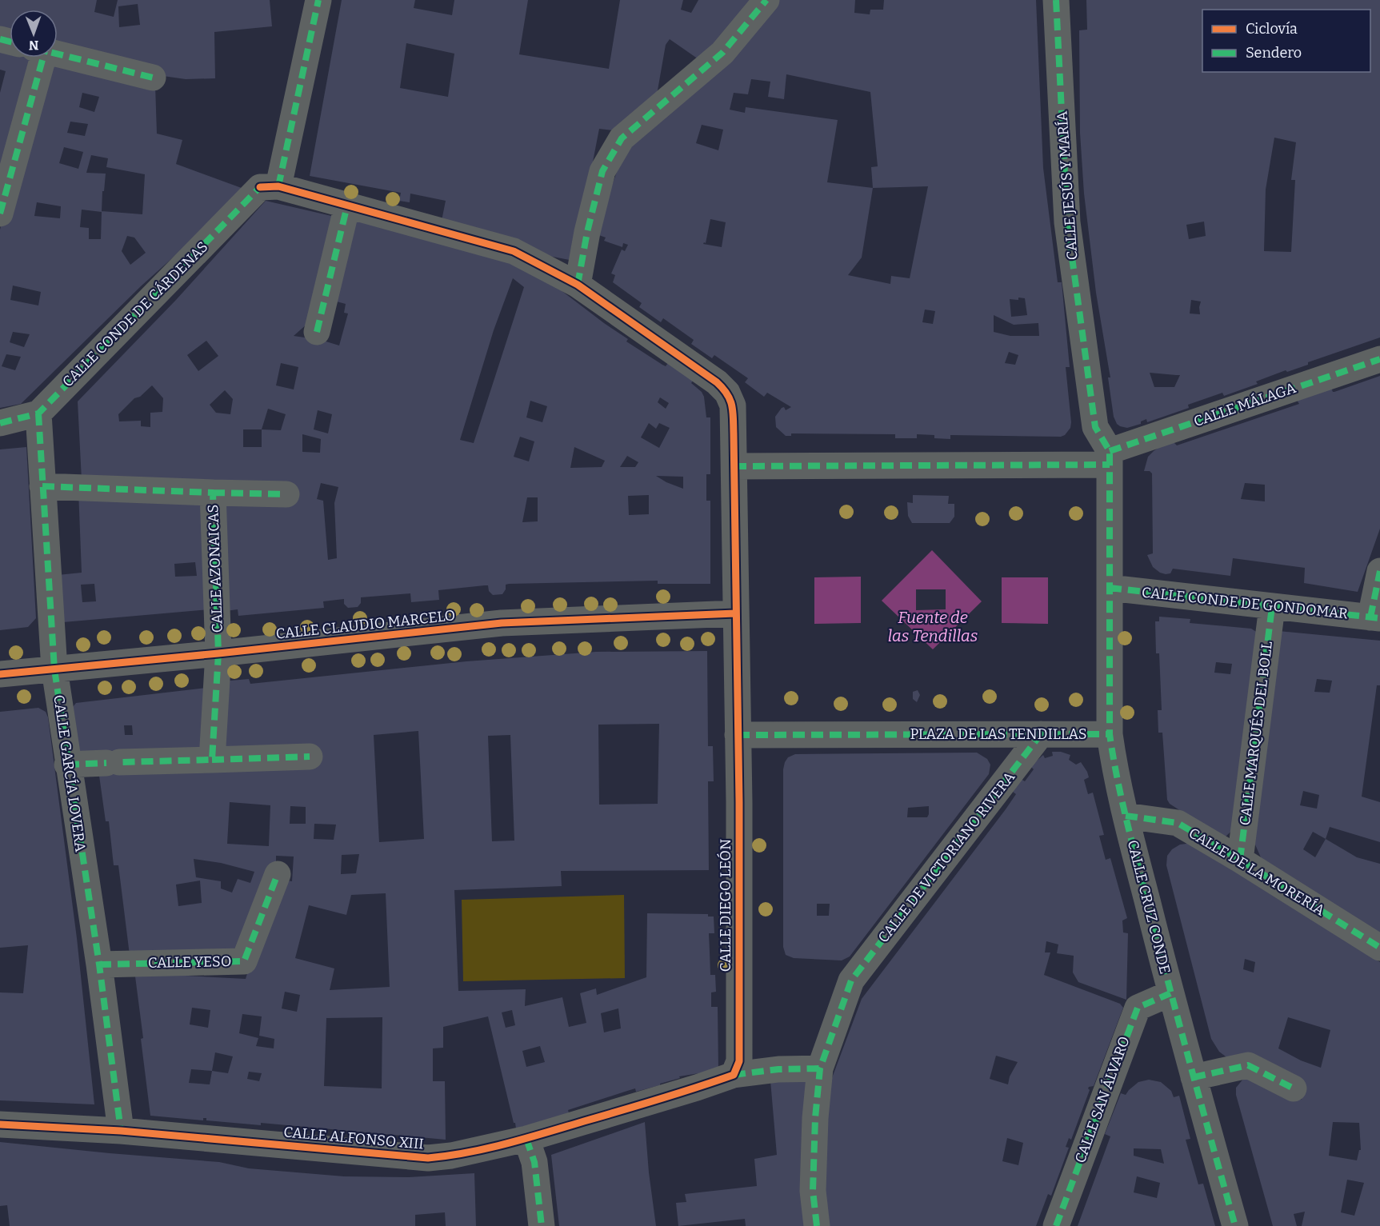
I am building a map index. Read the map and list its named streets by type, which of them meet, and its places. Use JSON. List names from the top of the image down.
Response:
{
  "streets": {
    "street": [
      "CALLE JESÚS Y MARÍA",
      "CALLE CONDE DE CÁRDENAS",
      "CALLE MÁLAGA",
      "CALLE AZONAICAS",
      "CALLE CONDE DE GONDOMAR",
      "CALLE CLAUDIO MARCELO",
      "CALLE MARQUÉS DEL BOLL",
      "PLAZA DE LAS TENDILLAS",
      "CALLE GARCÍA LOVERA",
      "CALLE DE VICTORIANO RIVERA",
      "CALLE DE LA MORERÍA",
      "CALLE DIEGO LEÓN",
      "CALLE CRUZ CONDE",
      "CALLE YESO",
      "CALLE SAN ÁLVARO",
      "CALLE ALFONSO XIII"
    ]
  },
  "crossings": [
    ["CALLE JESÚS Y MARÍA", "CALLE MÁLAGA"],
    ["CALLE CONDE DE CÁRDENAS", "CALLE GARCÍA LOVERA"],
    ["CALLE AZONAICAS", "CALLE CLAUDIO MARCELO"],
    ["CALLE AZONAICAS", "CALLE GARCÍA LOVERA"],
    ["CALLE CONDE DE GONDOMAR", "CALLE MARQUÉS DEL BOLL"],
    ["CALLE CLAUDIO MARCELO", "CALLE GARCÍA LOVERA"],
    ["CALLE MARQUÉS DEL BOLL", "CALLE DE LA MORERÍA"],
    ["PLAZA DE LAS TENDILLAS", "CALLE DE VICTORIANO RIVERA"],
    ["PLAZA DE LAS TENDILLAS", "CALLE DIEGO LEÓN"],
    ["PLAZA DE LAS TENDILLAS", "CALLE CRUZ CONDE"],
    ["CALLE GARCÍA LOVERA", "CALLE YESO"],
    ["CALLE GARCÍA LOVERA", "CALLE ALFONSO XIII"],
    ["CALLE DE VICTORIANO RIVERA", "CALLE ALFONSO XIII"],
    ["CALLE DE LA MORERÍA", "CALLE CRUZ CONDE"],
    ["CALLE DIEGO LEÓN", "CALLE ALFONSO XIII"],
    ["CALLE CRUZ CONDE", "CALLE SAN ÁLVARO"]
  ],
  "water": ["Fuente de las Tendillas"],
  "legend": ["Ciclovía", "Sendero"],
  "north": "bottom"
}
